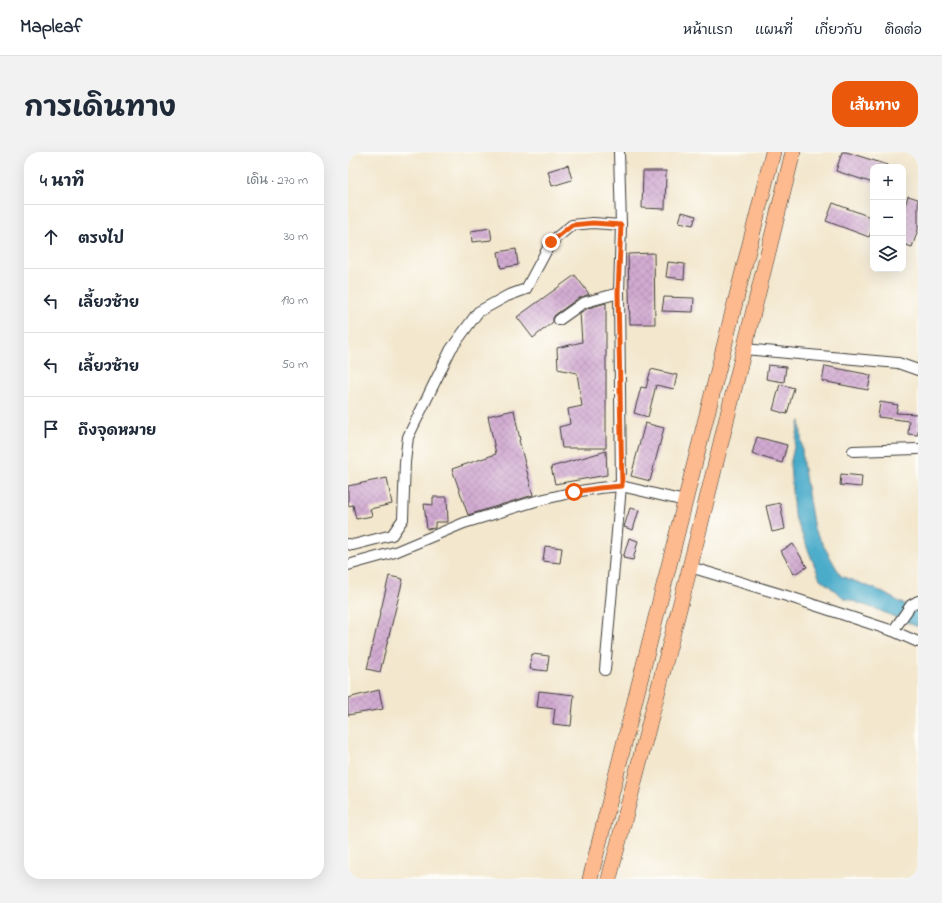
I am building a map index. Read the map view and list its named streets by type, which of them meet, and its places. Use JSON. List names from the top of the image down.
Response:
{
  "page": {
    "header": "Mapleaf",
    "nav": [
      "หน้าแรก",
      "แผนที่",
      "เกี่ยวกับ",
      "ติดต่อ"
    ],
    "title": "การเดินทาง",
    "buttons": "เส้นทาง",
    "heading": ["4 นาที", "เดิน · 270 m"],
    "map_buttons": ["+", "−"],
    "list": [
      ["ตรงไป", "30 m"],
      ["เลี้ยวซ้าย", "190 m"],
      ["เลี้ยวซ้าย", "50 m"],
      "ถึงจุดหมาย"
    ]
  }
}
